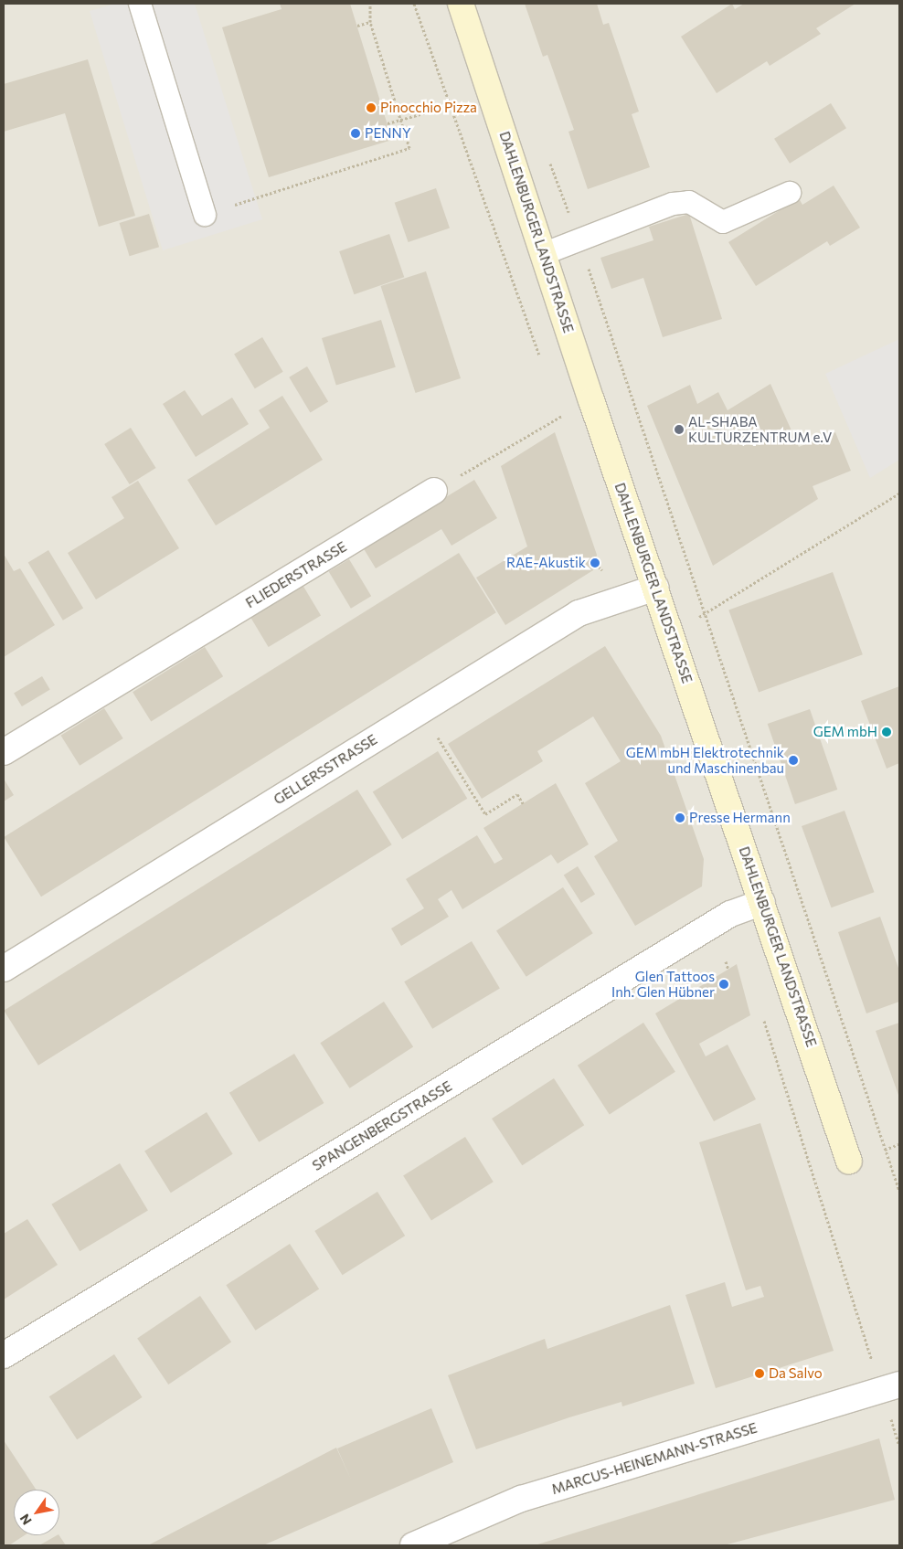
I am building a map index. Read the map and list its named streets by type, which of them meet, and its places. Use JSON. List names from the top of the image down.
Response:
{
  "streets": {
    "main road": ["DAHLENBURGER LANDSTRASSE"],
    "street": [
      "FLIEDERSTRASSE",
      "GELLERSSTRASSE",
      "SPANGENBERGSTRASSE",
      "MARCUS-HEINEMANN-STRASSE"
    ]
  },
  "crossings": [
    ["DAHLENBURGER LANDSTRASSE", "GELLERSSTRASSE"],
    ["DAHLENBURGER LANDSTRASSE", "SPANGENBERGSTRASSE"]
  ],
  "places": [
    "Pinocchio Pizza",
    "PENNY",
    "AL-SHABA KULTURZENTRUM e.V",
    "RAE-Akustik",
    "GEM mbH",
    "GEM mbH Elektrotechnik und Maschinenbau",
    "Presse Hermann",
    "Glen Tattoos Inh. Glen Hübner",
    "Da Salvo"
  ],
  "north": "bottom left"
}
